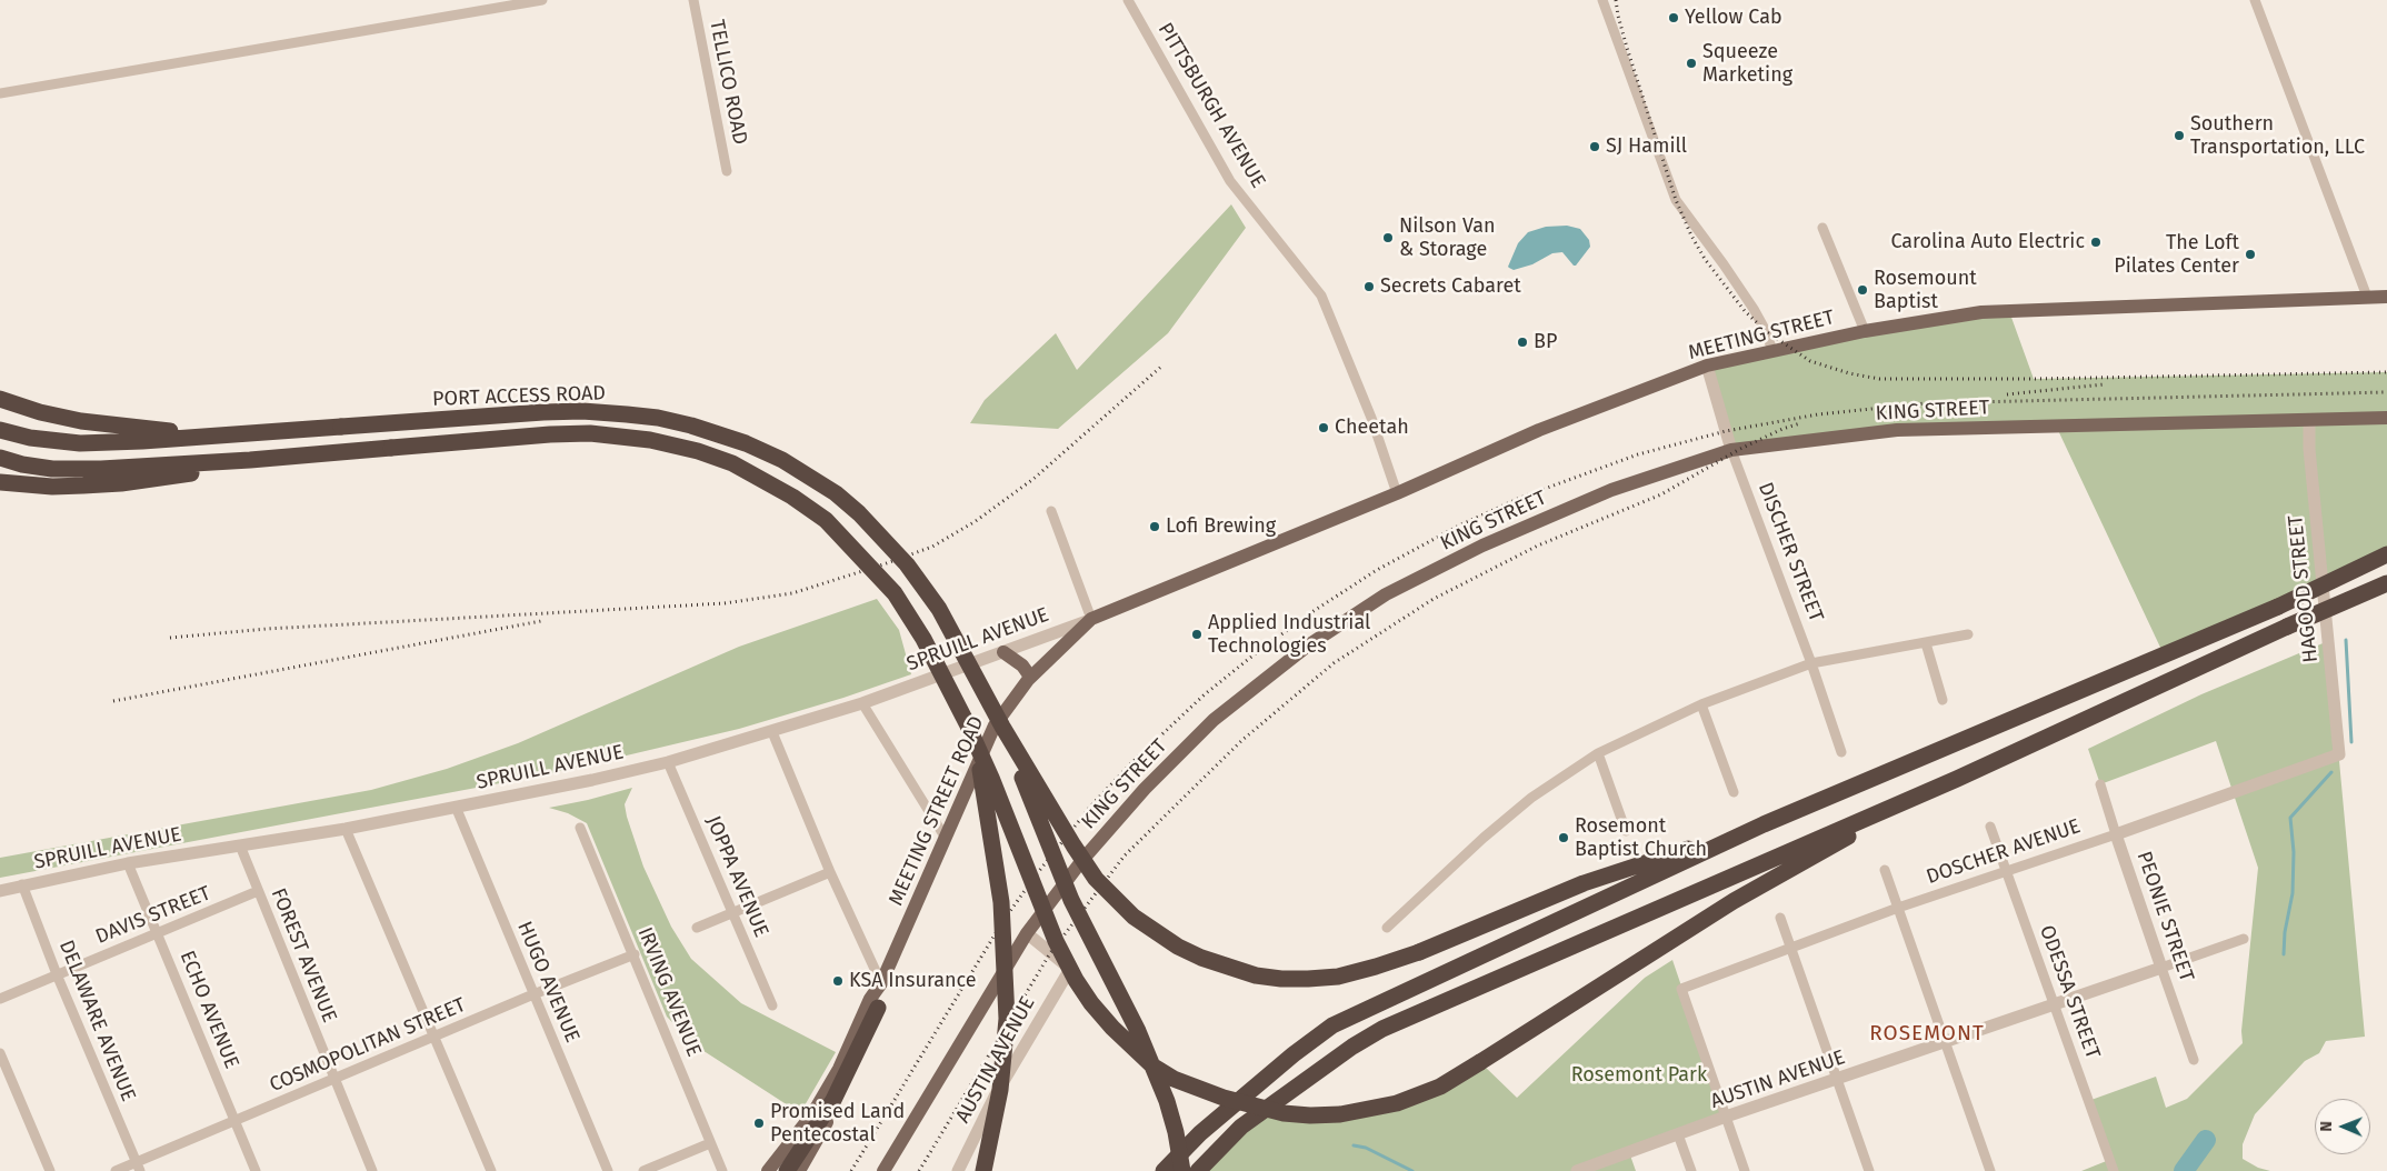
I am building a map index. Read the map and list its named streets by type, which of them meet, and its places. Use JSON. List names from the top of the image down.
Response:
{
  "streets": {
    "highway": ["PORT ACCESS ROAD"],
    "main road": ["MEETING STREET", "KING STREET", "MEETING STREET ROAD"],
    "street": [
      "TELLICO ROAD",
      "PITTSBURGH AVENUE",
      "DISCHER STREET",
      "HAGOOD STREET",
      "SPRUILL AVENUE",
      "DOSCHER AVENUE",
      "JOPPA AVENUE",
      "DAVIS STREET",
      "PEONIE STREET",
      "FOREST AVENUE",
      "HUGO AVENUE",
      "IRVING AVENUE",
      "ODESSA STREET",
      "ECHO AVENUE",
      "DELAWARE AVENUE",
      "COSMOPOLITAN STREET",
      "AUSTIN AVENUE"
    ]
  },
  "crossings": [
    ["PITTSBURGH AVENUE", "MEETING STREET"],
    ["MEETING STREET", "DISCHER STREET"],
    ["MEETING STREET", "SPRUILL AVENUE"],
    ["MEETING STREET", "MEETING STREET ROAD"],
    ["KING STREET", "DISCHER STREET"],
    ["KING STREET", "HAGOOD STREET"],
    ["KING STREET", "AUSTIN AVENUE"],
    ["HAGOOD STREET", "DOSCHER AVENUE"],
    ["SPRUILL AVENUE", "MEETING STREET ROAD"],
    ["SPRUILL AVENUE", "JOPPA AVENUE"],
    ["SPRUILL AVENUE", "FOREST AVENUE"],
    ["SPRUILL AVENUE", "HUGO AVENUE"],
    ["SPRUILL AVENUE", "ECHO AVENUE"],
    ["SPRUILL AVENUE", "DELAWARE AVENUE"],
    ["DOSCHER AVENUE", "PEONIE STREET"],
    ["DOSCHER AVENUE", "ODESSA STREET"],
    ["DOSCHER AVENUE", "AUSTIN AVENUE"],
    ["DAVIS STREET", "FOREST AVENUE"],
    ["DAVIS STREET", "ECHO AVENUE"],
    ["DAVIS STREET", "DELAWARE AVENUE"],
    ["PEONIE STREET", "AUSTIN AVENUE"],
    ["FOREST AVENUE", "COSMOPOLITAN STREET"],
    ["HUGO AVENUE", "COSMOPOLITAN STREET"],
    ["IRVING AVENUE", "COSMOPOLITAN STREET"],
    ["ODESSA STREET", "AUSTIN AVENUE"],
    ["ECHO AVENUE", "COSMOPOLITAN STREET"],
    ["DELAWARE AVENUE", "COSMOPOLITAN STREET"]
  ],
  "districts": ["ROSEMONT"],
  "parks": ["Rosemont Park"],
  "places": [
    "Yellow Cab",
    "Squeeze Marketing",
    "Southern Transportation, LLC",
    "SJ Hamill",
    "Nilson Van & Storage",
    "Carolina Auto Electric",
    "The Loft Pilates Center",
    "Secrets Cabaret",
    "Rosemount Baptist",
    "BP",
    "Cheetah",
    "Lofi Brewing",
    "Applied Industrial Technologies",
    "Rosemont Baptist Church",
    "KSA Insurance",
    "Promised Land Pentecostal"
  ],
  "north": "left"
}
